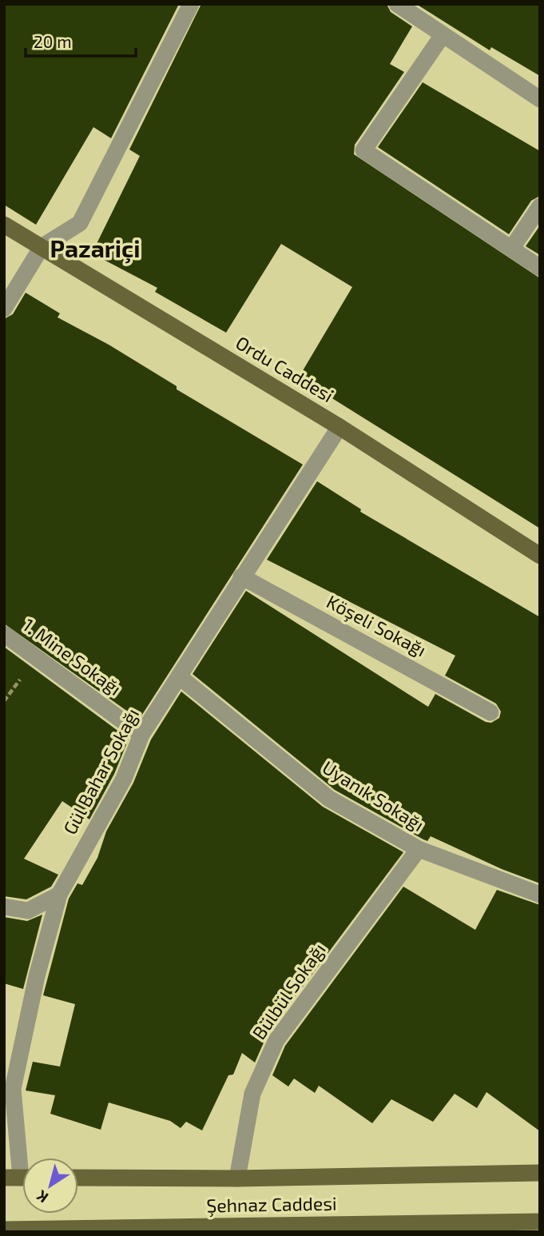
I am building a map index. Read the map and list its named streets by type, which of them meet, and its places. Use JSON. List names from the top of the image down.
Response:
{
  "streets": {
    "main road": ["Ordu Caddesi", "Şehnaz Caddesi"],
    "street": [
      "Köşeli Sokağı",
      "1. Mine Sokağı",
      "Gül Bahar Sokağı",
      "Uyanık Sokağı",
      "Bülbül Sokağı"
    ]
  },
  "crossings": [
    ["Ordu Caddesi", "Gül Bahar Sokağı"],
    ["Köşeli Sokağı", "Gül Bahar Sokağı"],
    ["1. Mine Sokağı", "Gül Bahar Sokağı"],
    ["Gül Bahar Sokağı", "Uyanık Sokağı"],
    ["Uyanık Sokağı", "Bülbül Sokağı"],
    ["Bülbül Sokağı", "Şehnaz Caddesi"]
  ],
  "districts": ["Pazariçi"],
  "scale_bar": "20 m",
  "north": "bottom left"
}
